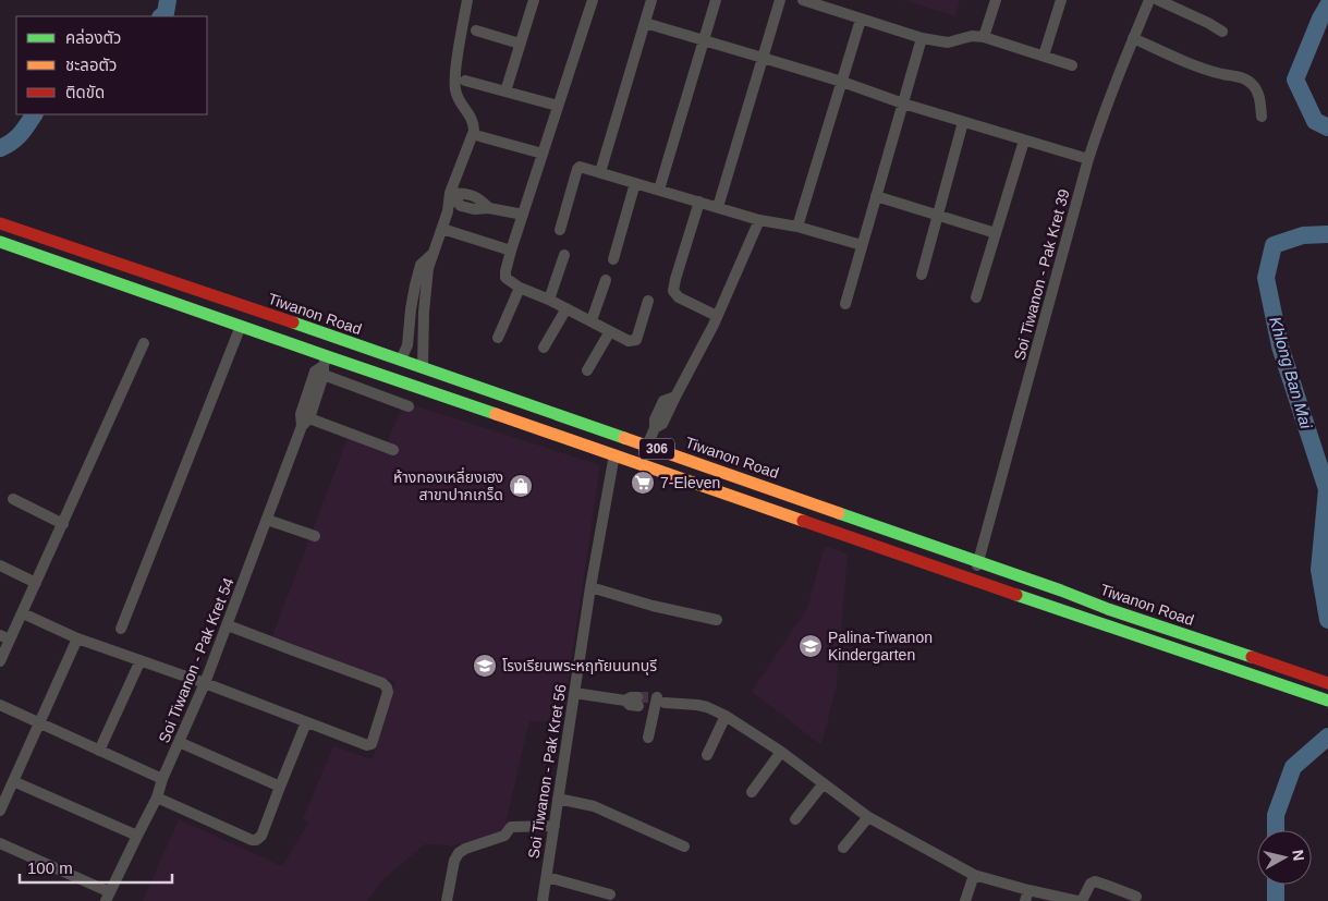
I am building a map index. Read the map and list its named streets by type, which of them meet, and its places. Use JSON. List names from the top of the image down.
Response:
{
  "streets": {
    "main road": ["Tiwanon Road", "306"],
    "street": ["Soi Tiwanon - Pak Kret 39", "Soi Tiwanon - Pak Kret 54", "Soi Tiwanon - Pak Kret 56"]
  },
  "crossings": [
    ["Soi Tiwanon - Pak Kret 39", "Tiwanon Road"],
    ["Soi Tiwanon - Pak Kret 39", "306"],
    ["306", "Soi Tiwanon - Pak Kret 54"],
    ["306", "Soi Tiwanon - Pak Kret 56"]
  ],
  "water": ["Khlong Ban Mai"],
  "places": {
    "supermarket": ["7-Eleven"],
    "shop": ["ห้างทองเหลี่ยงเฮง สาขาปากเกร็ด"],
    "school or university": ["Palina-Tiwanon Kindergarten", "โรงเรียนพระหฤทัยนนทบุรี"]
  },
  "legend": ["คล่องตัว", "ชะลอตัว", "ติดขัด"],
  "scale_bar": "100 m",
  "north": "right"
}
